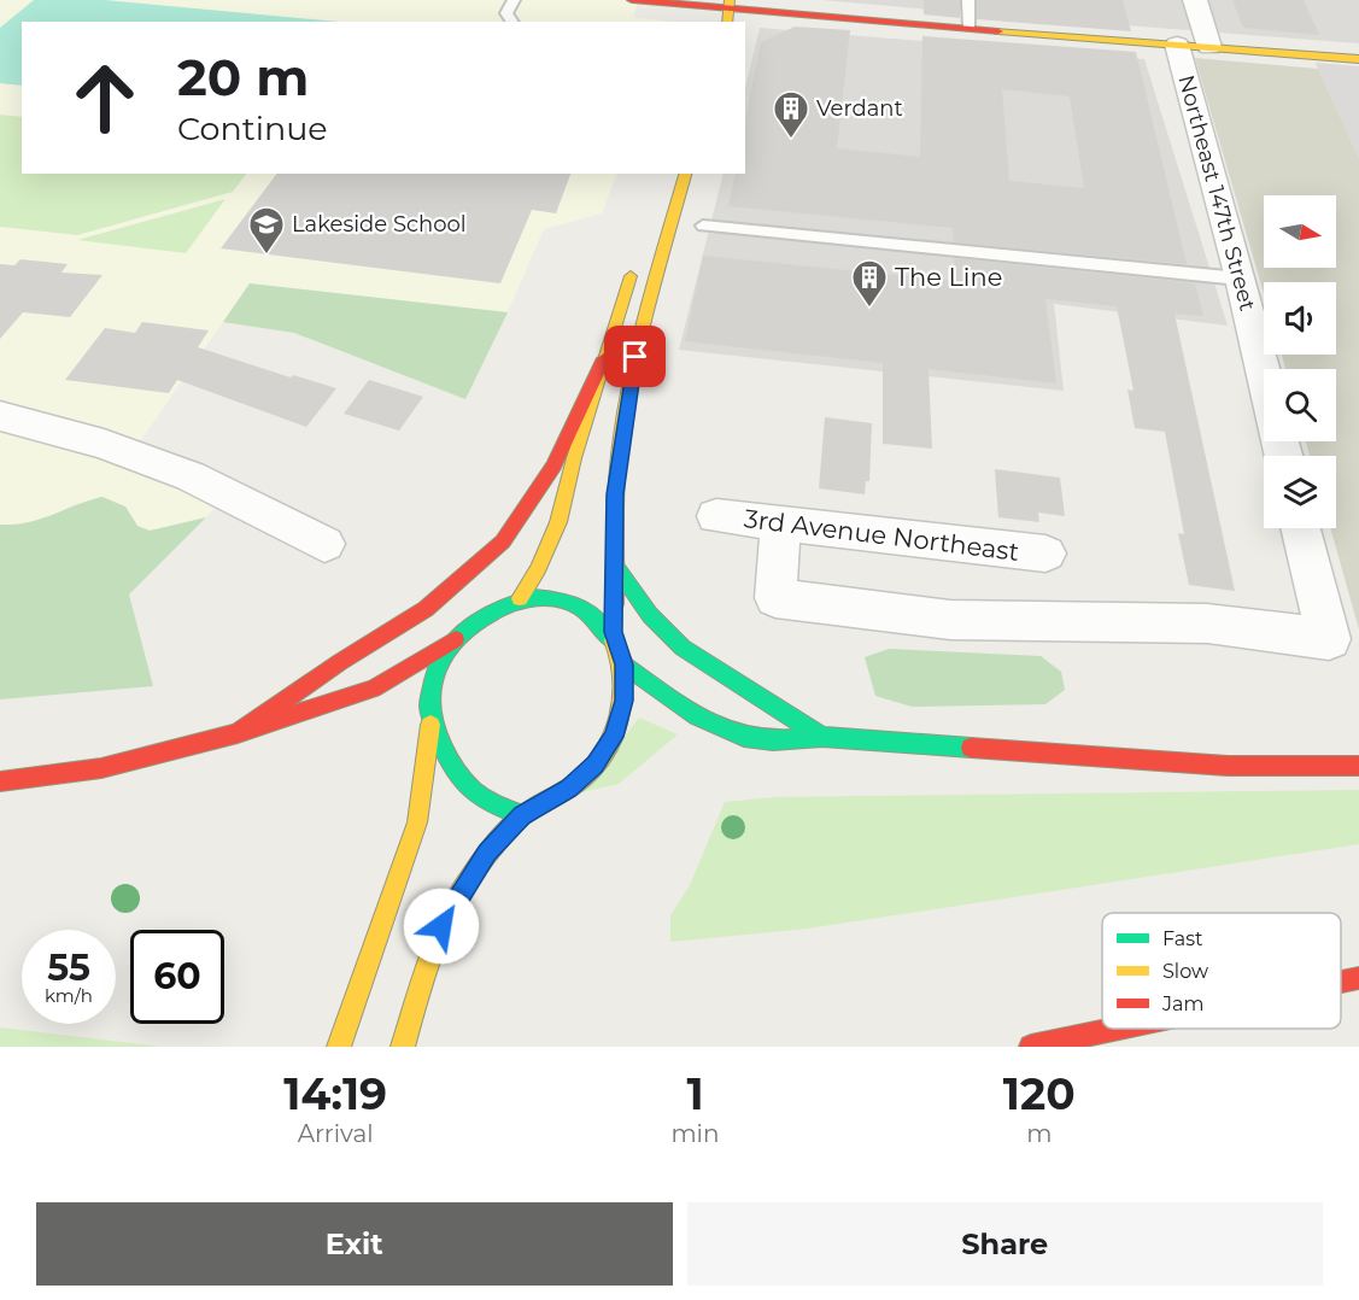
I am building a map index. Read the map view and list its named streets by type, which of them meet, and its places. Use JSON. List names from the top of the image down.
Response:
{
  "streets": {
    "street": ["Northeast 147th Street", "3rd Avenue Northeast"]
  },
  "places": {
    "building": ["Verdant", "The Line"],
    "school or university": ["Lakeside School"]
  },
  "legend": ["Fast", "Slow", "Jam"],
  "north": "right",
  "page": {
    "turn": ["20 m", "Continue"],
    "speed": "55 km/h",
    "limit": "60",
    "eta": [
      "14:19",
      "Arrival",
      "1",
      "min",
      "120",
      "m"
    ],
    "buttons": ["Exit", "Share"]
  }
}
